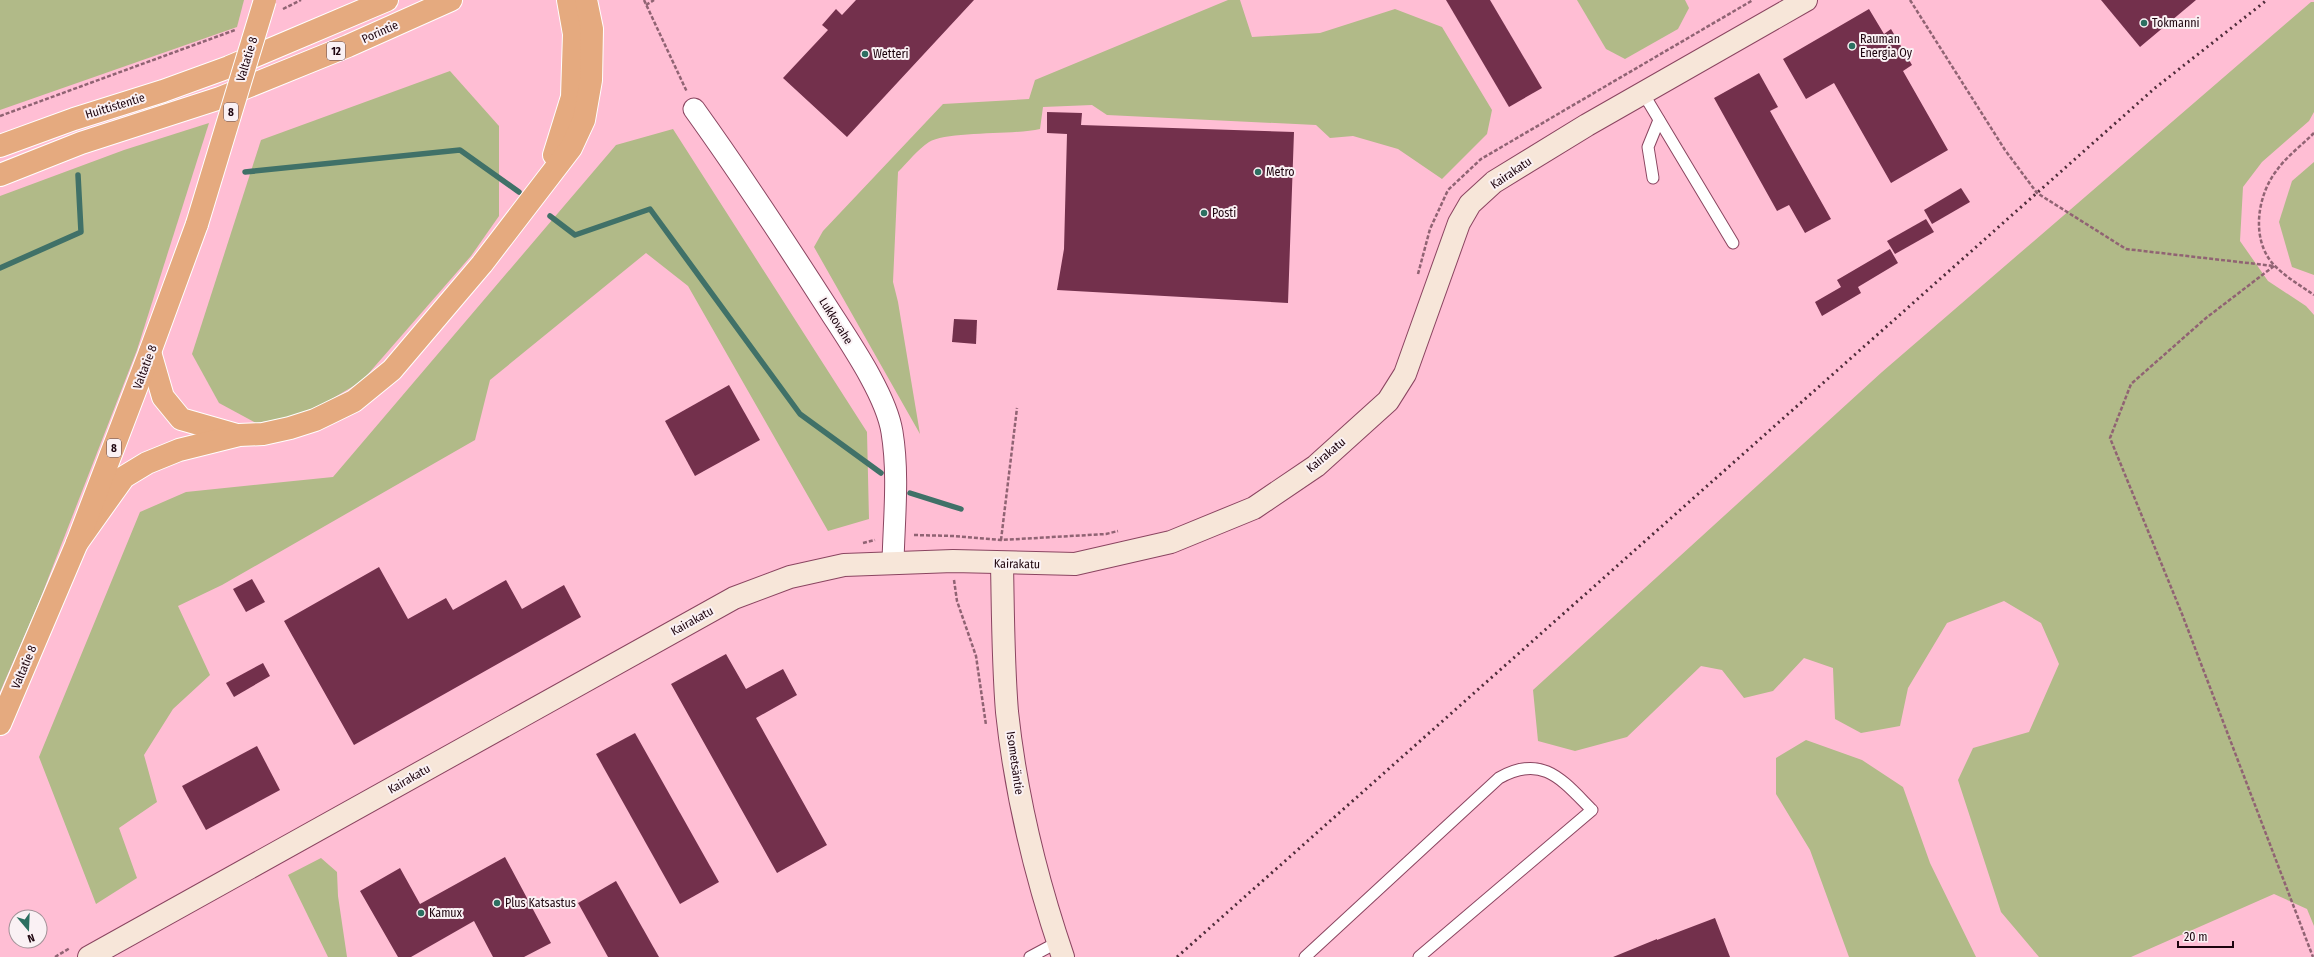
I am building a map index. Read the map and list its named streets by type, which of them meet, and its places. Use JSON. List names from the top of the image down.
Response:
{
  "streets": {
    "highway": [
      "Porintie",
      "12",
      "Valtatie 8",
      "Huittistentie",
      "8"
    ],
    "main road": ["Kairakatu", "Isometsäntie"],
    "street": ["Lukkovahe"]
  },
  "crossings": [
    ["Kairakatu", "Lukkovahe"],
    ["Kairakatu", "Isometsäntie"]
  ],
  "places": [
    "Tokmanni",
    "Rauman Energia Oy",
    "Wetteri",
    "Metro",
    "Posti",
    "Plus Katsastus",
    "Kamux"
  ],
  "scale_bar": "20 m",
  "north": "bottom"
}
